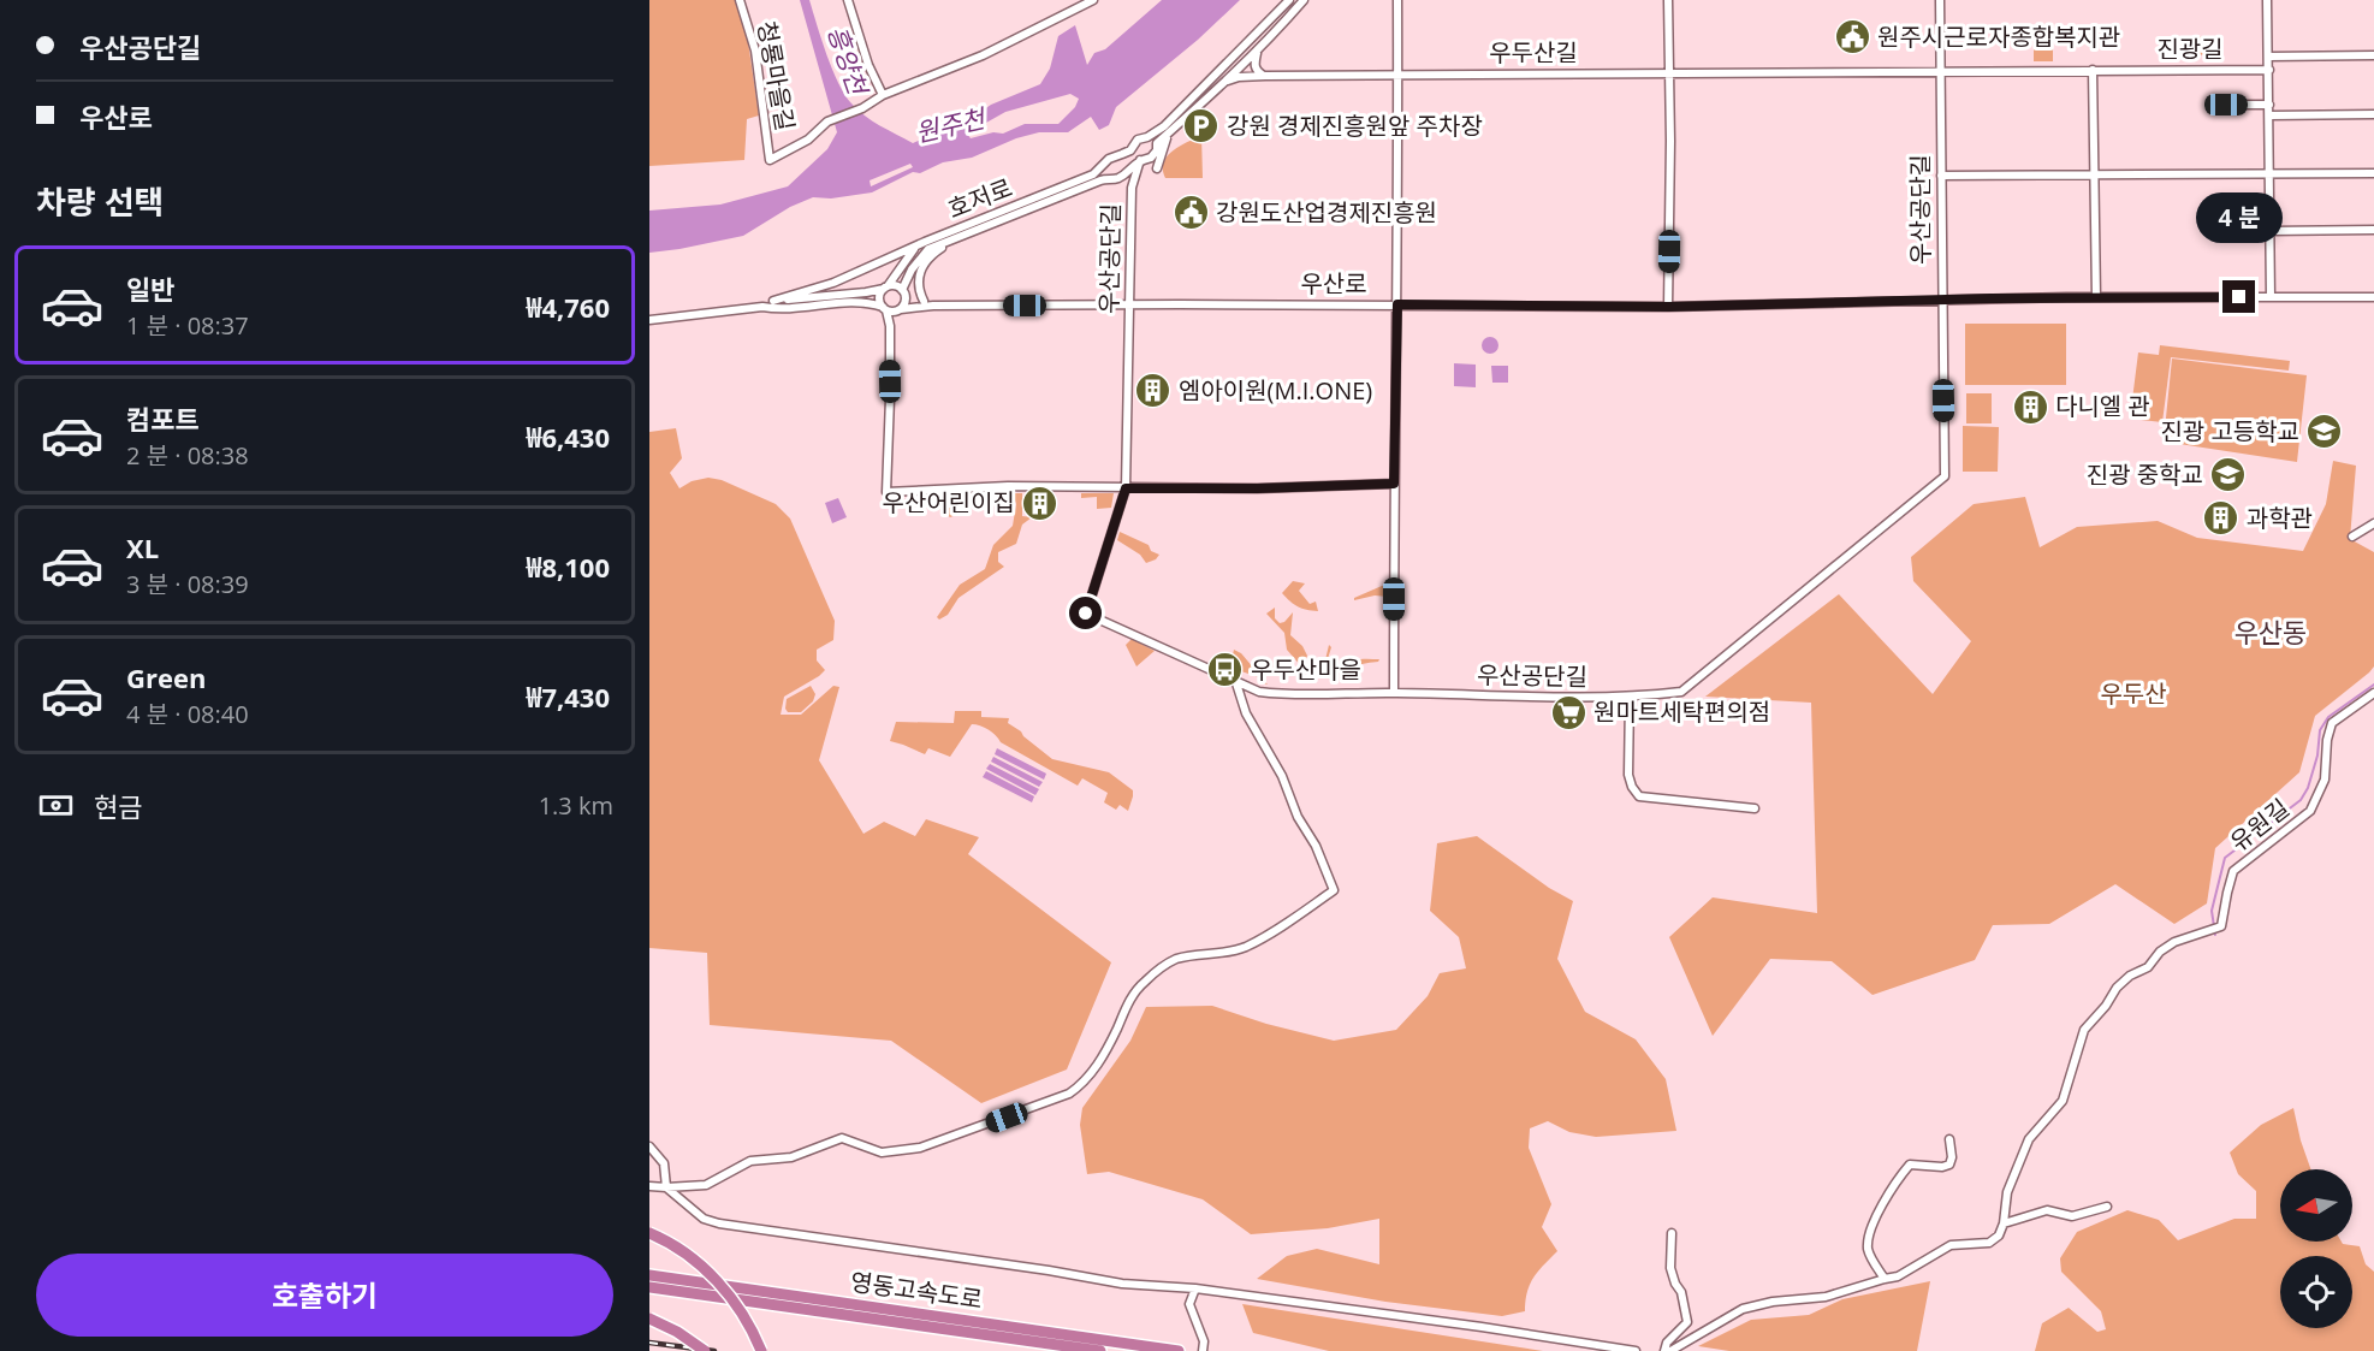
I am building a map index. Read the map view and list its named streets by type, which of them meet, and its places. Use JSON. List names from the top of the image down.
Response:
{
  "streets": {
    "highway": ["영동고속도로"],
    "street": [
      "진광길",
      "우두산길",
      "청룡마을길",
      "호저로",
      "우산공단길",
      "우산로",
      "유원길"
    ]
  },
  "crossings": [
    ["진광길", "우산공단길"],
    ["우산공단길", "우산로"]
  ],
  "districts": ["우산동"],
  "water": ["흥양천", "원주천"],
  "parks": ["우두산"],
  "places": {
    "public building": ["원주시근로자종합복지관", "강원도산업경제진흥원"],
    "parking": ["강원 경제진흥원앞 주차장"],
    "building": [
      "엠아이원(M.I.ONE)",
      "다니엘 관",
      "우산어린이집",
      "과학관"
    ],
    "school or university": ["진광 고등학교", "진광 중학교"],
    "bus stop": ["우두산마을"],
    "supermarket": ["원마트세탁편의점"]
  },
  "north": "left",
  "page": {
    "banner": ["우산공단길", "우산로"],
    "heading": "차량 선택",
    "bubble": "4 분",
    "list": [
      {
        "name": "일반",
        "note": "1 분 · 08:37",
        "value": "₩4,760"
      },
      {
        "name": "컴포트",
        "note": "2 분 · 08:38",
        "value": "₩6,430"
      },
      {
        "name": "XL",
        "note": "3 분 · 08:39",
        "value": "₩8,100"
      },
      {
        "name": "Green",
        "note": "4 분 · 08:40",
        "value": "₩7,430"
      }
    ],
    "pay": ["현금", "1.3 km"],
    "buttons": "호출하기"
  }
}
